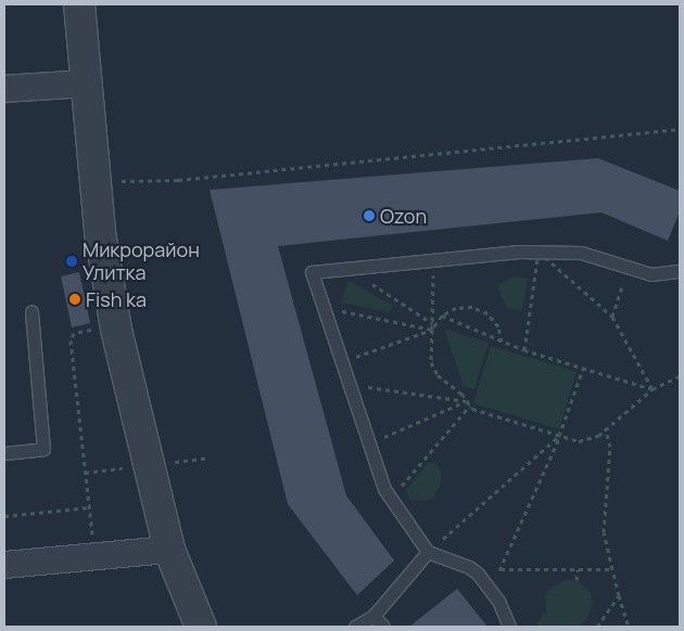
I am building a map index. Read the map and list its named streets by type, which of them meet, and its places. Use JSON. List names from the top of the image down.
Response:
{
  "places": ["Ozon", "Микрорайон Улитка", "Fish ka"]
}
